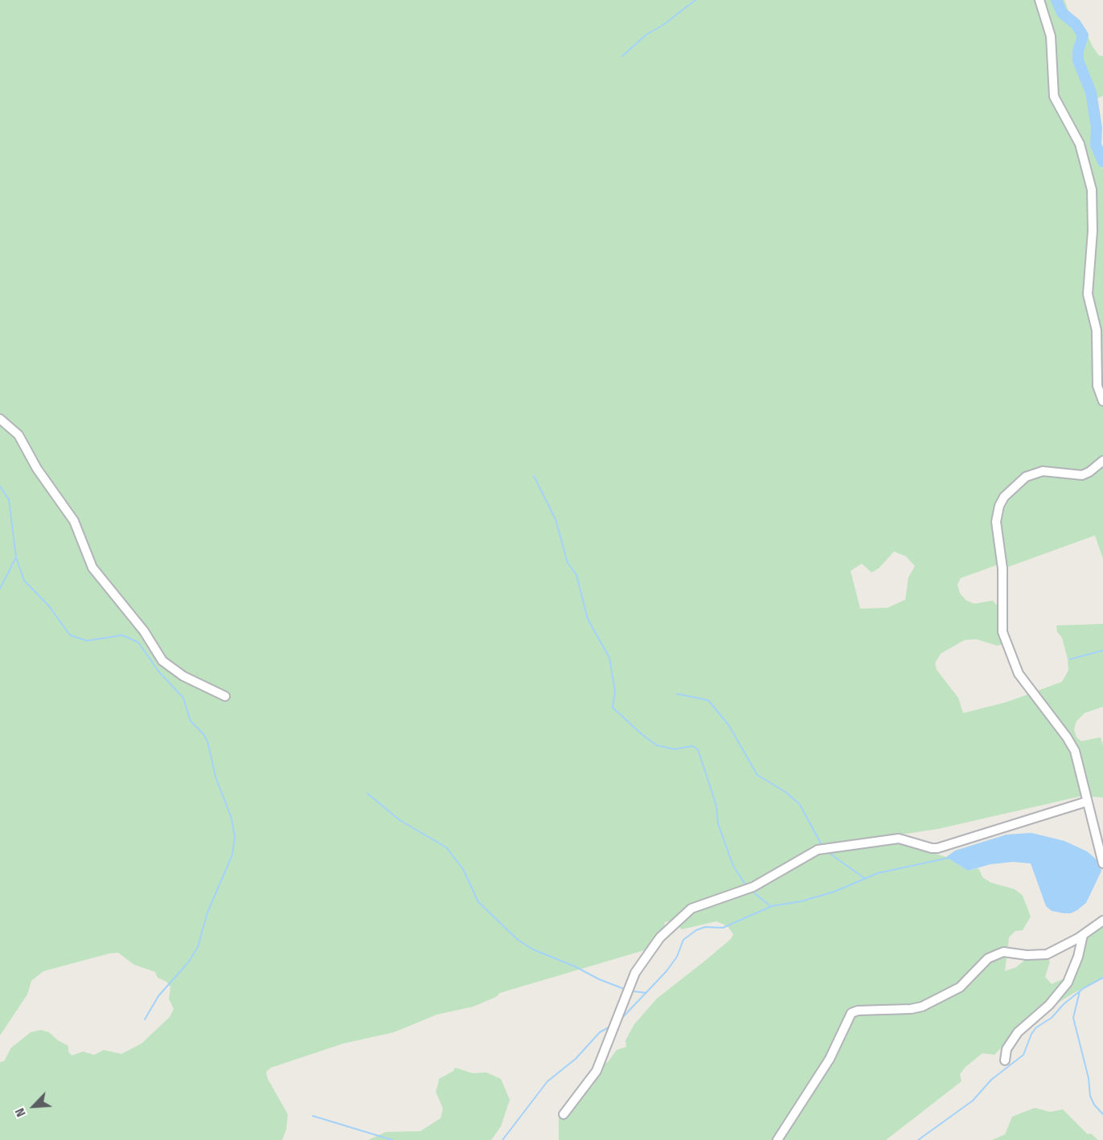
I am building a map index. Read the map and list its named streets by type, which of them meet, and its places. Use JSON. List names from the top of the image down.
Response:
{
  "north": "bottom left"
}
